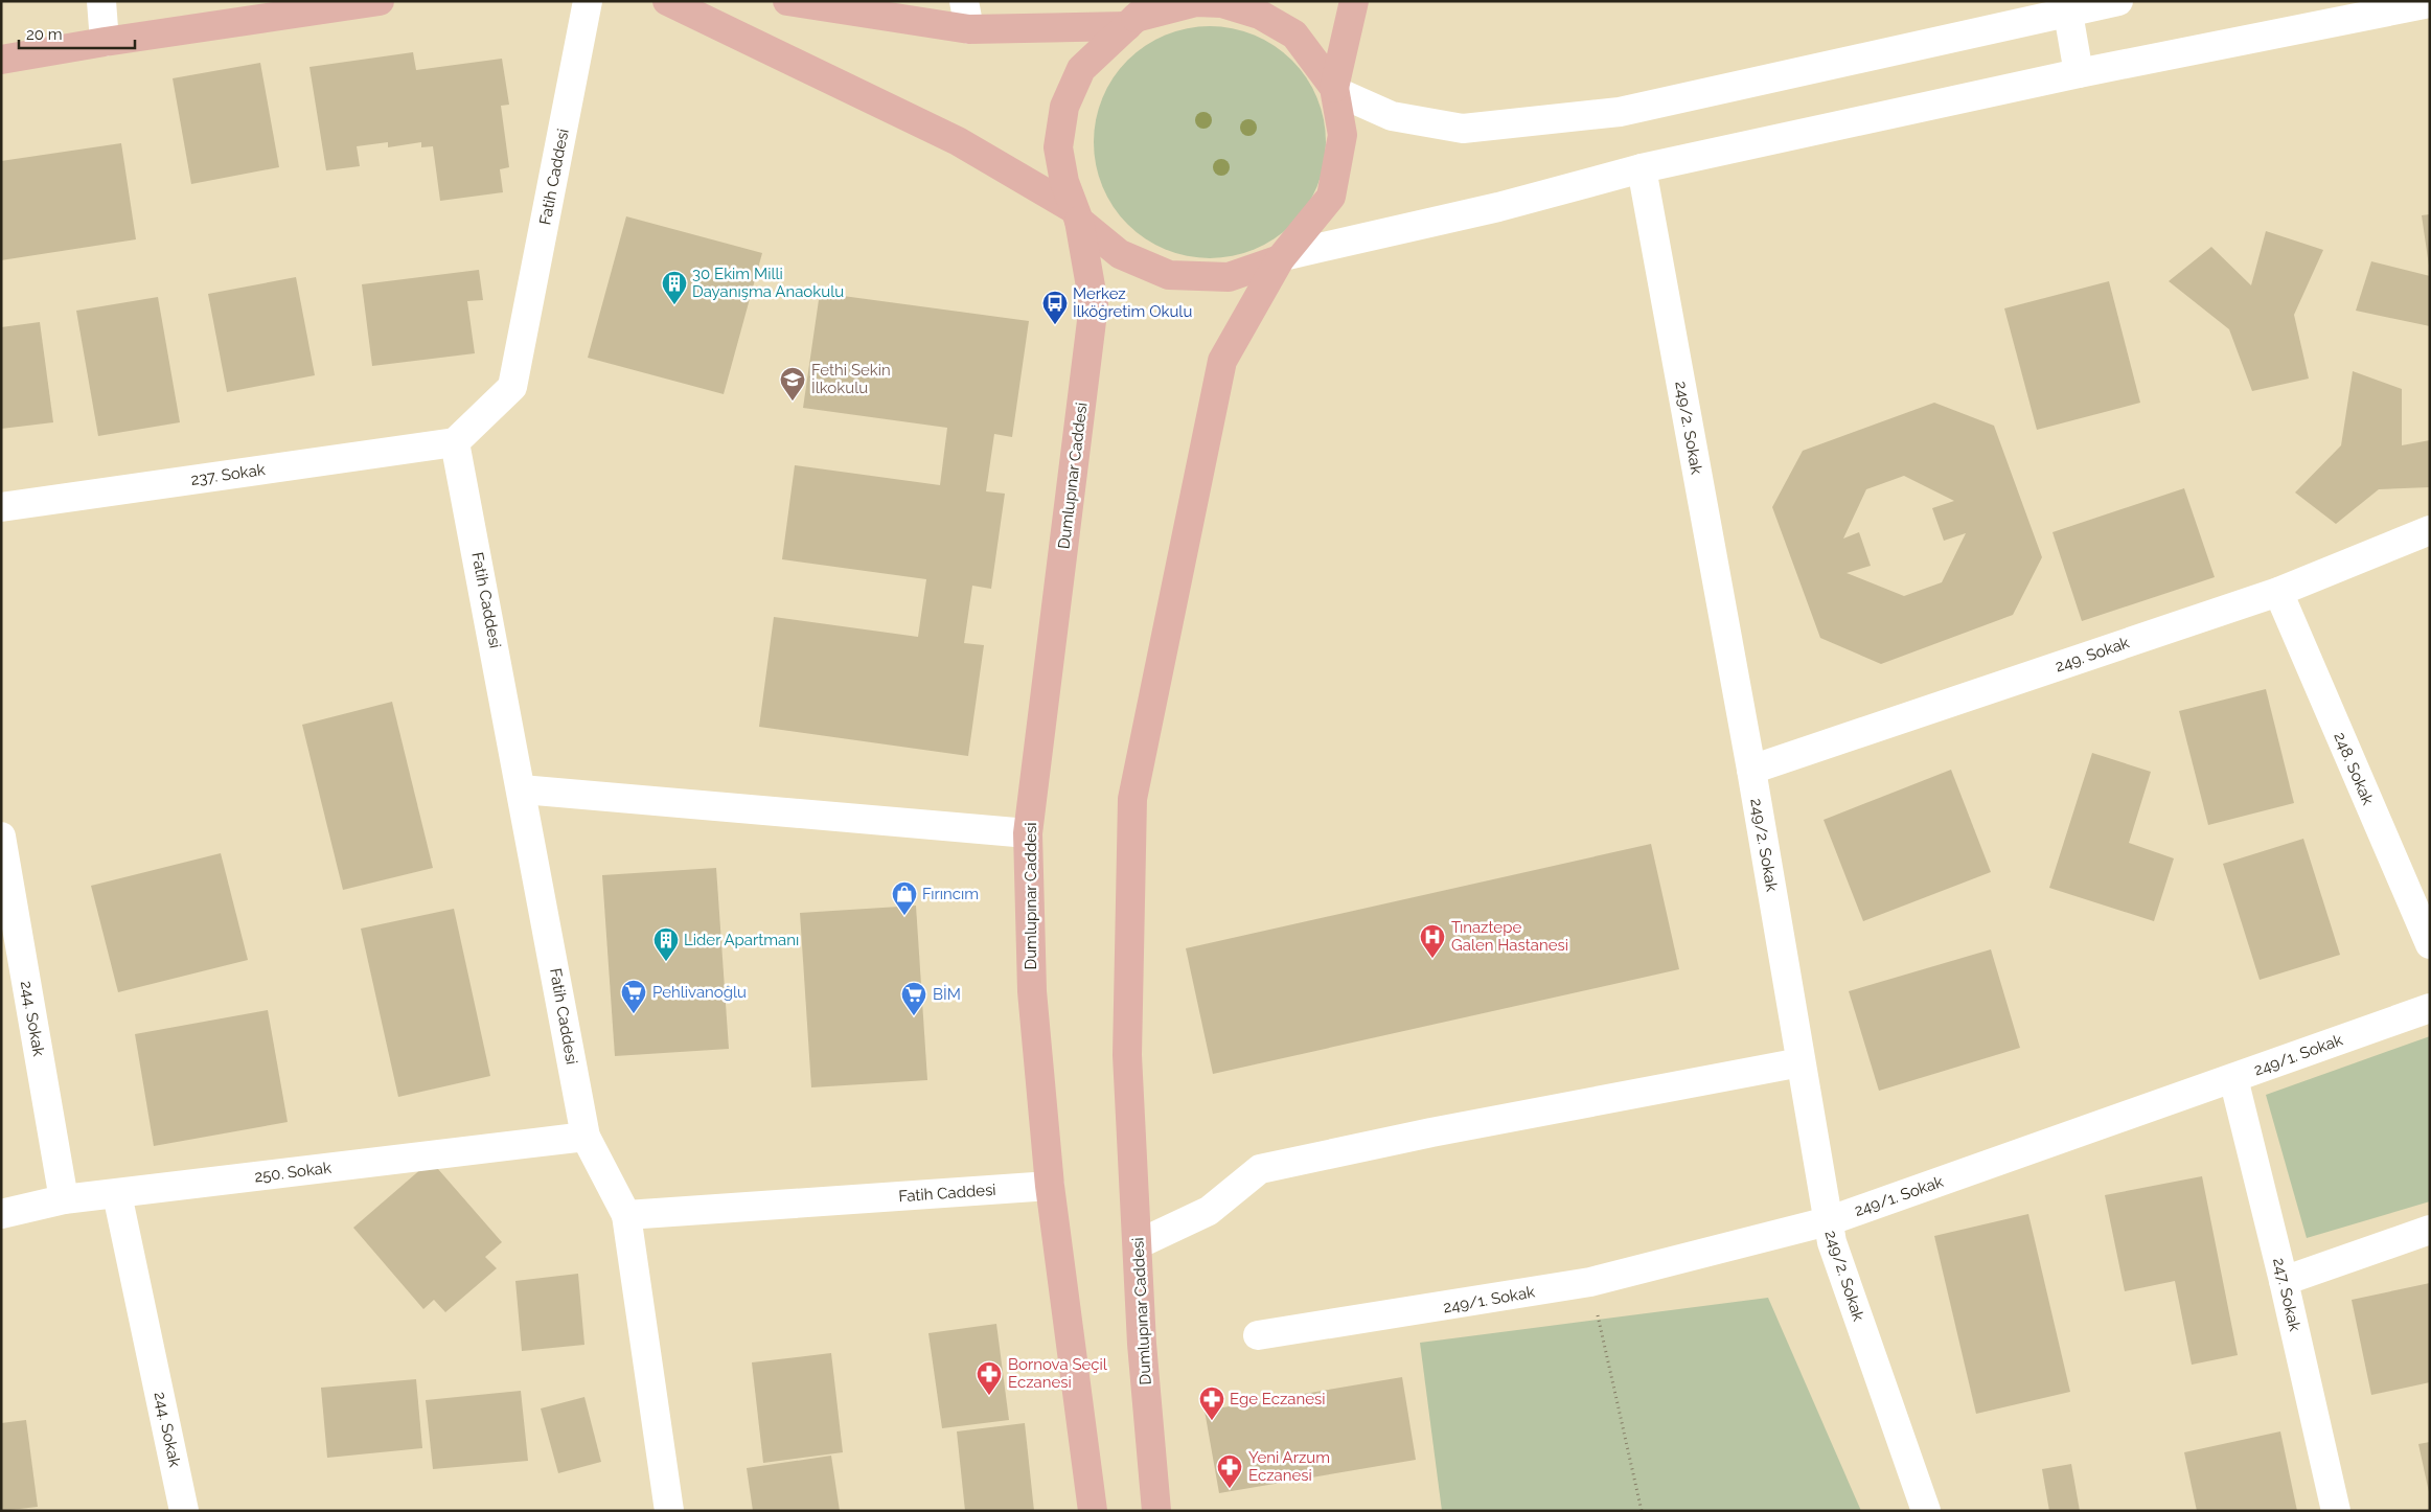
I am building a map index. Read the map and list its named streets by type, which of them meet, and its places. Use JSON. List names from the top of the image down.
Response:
{
  "streets": {
    "main road": ["Dumlupınar Caddesi"],
    "street": [
      "Fatih Caddesi",
      "249/2. Sokak",
      "237. Sokak",
      "249. Sokak",
      "248. Sokak",
      "244. Sokak",
      "249/1. Sokak",
      "250. Sokak",
      "247. Sokak"
    ]
  },
  "crossings": [
    ["Fatih Caddesi", "237. Sokak"],
    ["Fatih Caddesi", "Dumlupınar Caddesi"],
    ["Fatih Caddesi", "250. Sokak"],
    ["249/2. Sokak", "249. Sokak"],
    ["249/2. Sokak", "249/1. Sokak"],
    ["249. Sokak", "248. Sokak"],
    ["244. Sokak", "250. Sokak"],
    ["249/1. Sokak", "247. Sokak"]
  ],
  "places": {
    "building": ["30 Ekim Milli Dayanışma Anaokulu", "Lider Apartmanı"],
    "bus stop": ["Merkez İlköğretim Okulu"],
    "school or university": ["Fethi Sekin İlkokulu"],
    "shop": ["Fırıncım"],
    "hospital": ["Tınaztepe Galen Hastanesi"],
    "supermarket": ["Pehlivanoğlu", "BİM"],
    "pharmacy": ["Bornova Seçil Eczanesi", "Ege Eczanesi", "Yeni Arzum Eczanesi"]
  },
  "scale_bar": "20 m"
}
